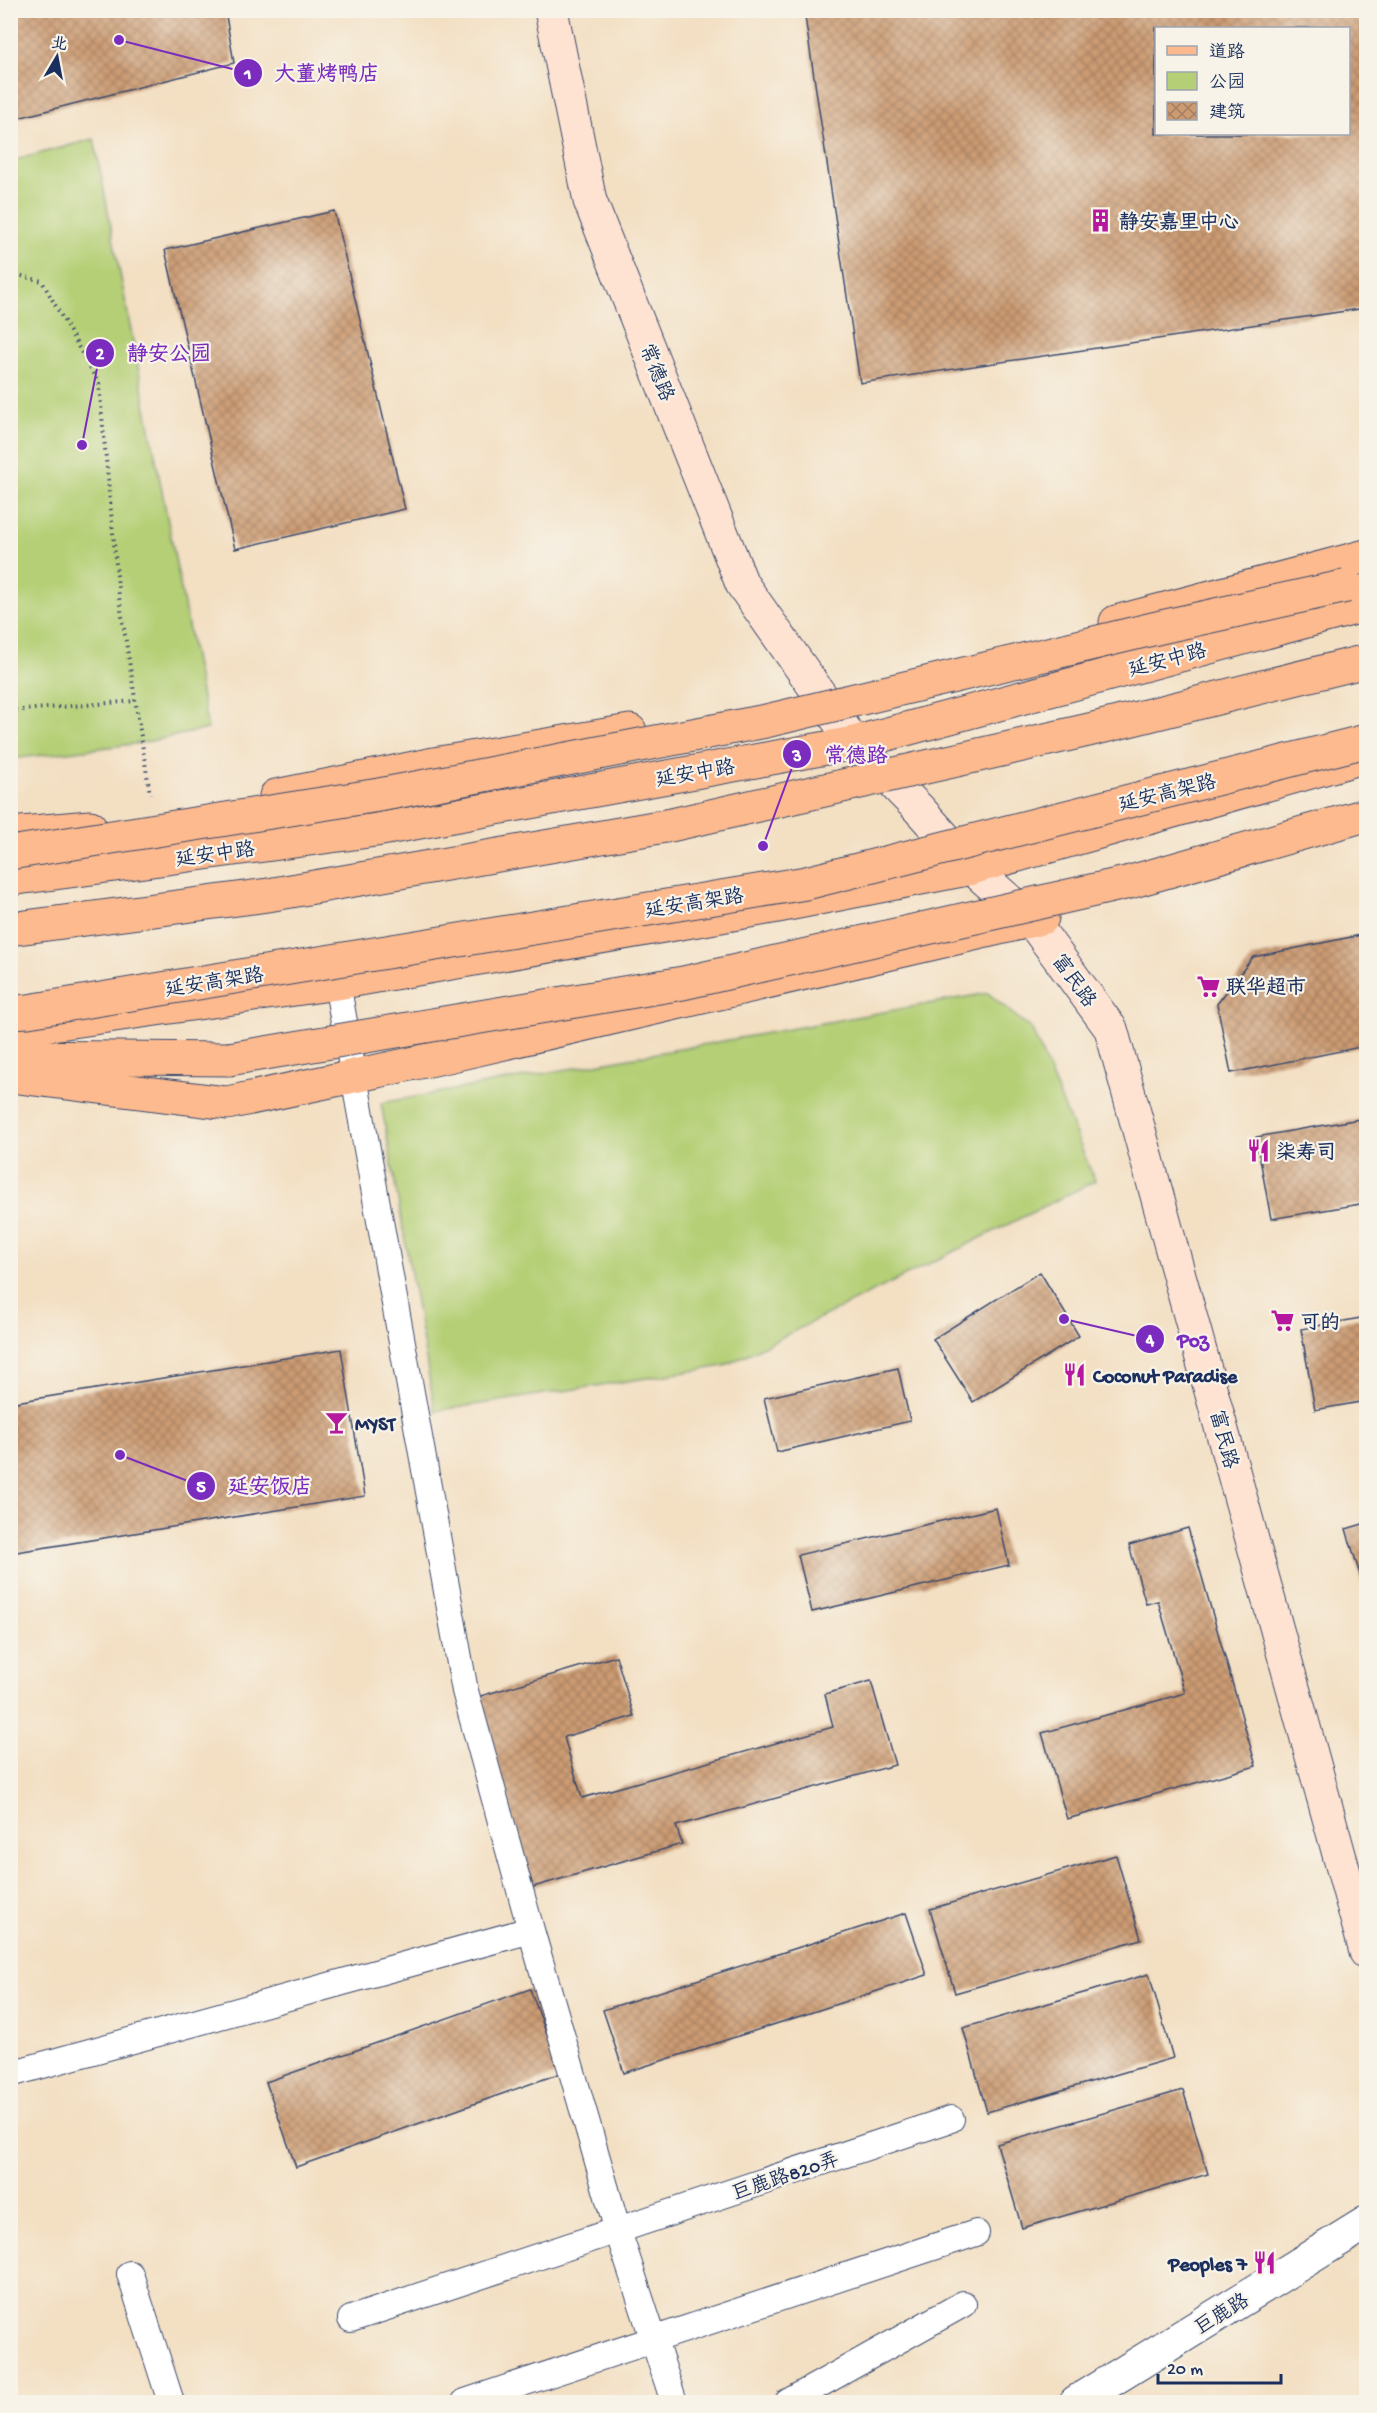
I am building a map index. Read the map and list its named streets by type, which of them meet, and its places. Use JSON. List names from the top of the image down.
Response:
{
  "streets": {
    "main road": ["延安中路", "延安高架路"],
    "street": ["常德路", "富民路", "巨鹿路"],
    "lane": ["巨鹿路820弄"]
  },
  "crossings": [
    ["常德路", "延安中路"],
    ["常德路", "富民路"]
  ],
  "places": {
    "other": [
      "大董烤鸭店",
      "静安公园",
      "常德路",
      "Poz",
      "延安饭店"
    ],
    "building": ["静安嘉里中心"],
    "supermarket": ["联华超市", "可的"],
    "restaurant": ["柒寿司", "Coconut Paradise", "Peoples 7"],
    "bar": ["MYST"]
  },
  "legend": ["道路", "公园", "建筑"],
  "scale_bar": "20 m",
  "north": "top"
}
